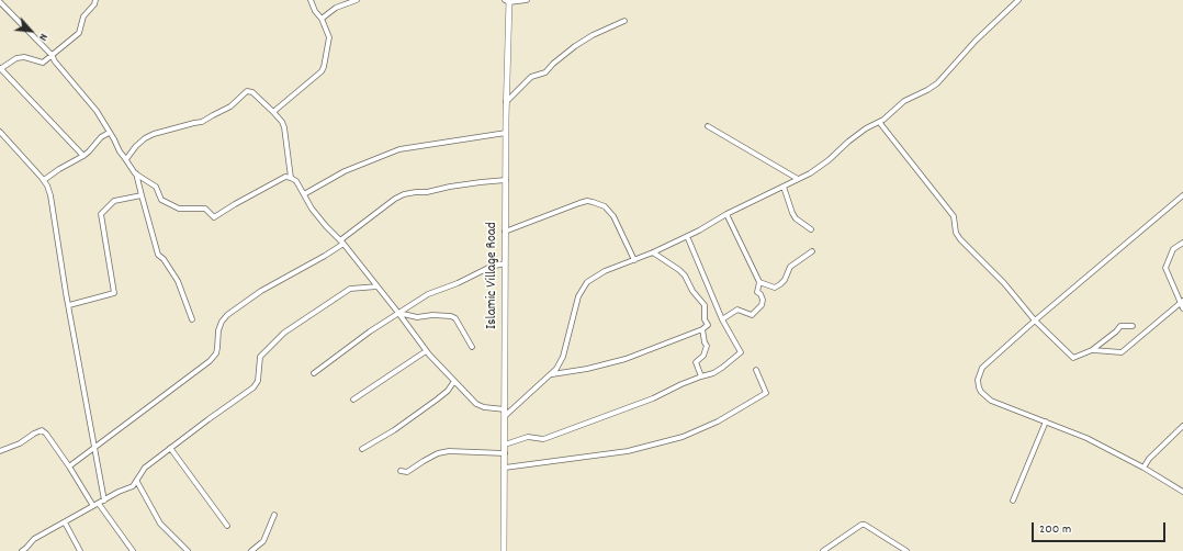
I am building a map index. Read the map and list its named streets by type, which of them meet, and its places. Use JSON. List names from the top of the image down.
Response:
{
  "streets": {
    "street": ["Islamic Village Road"]
  },
  "scale_bar": "200 m",
  "north": "bottom right"
}
